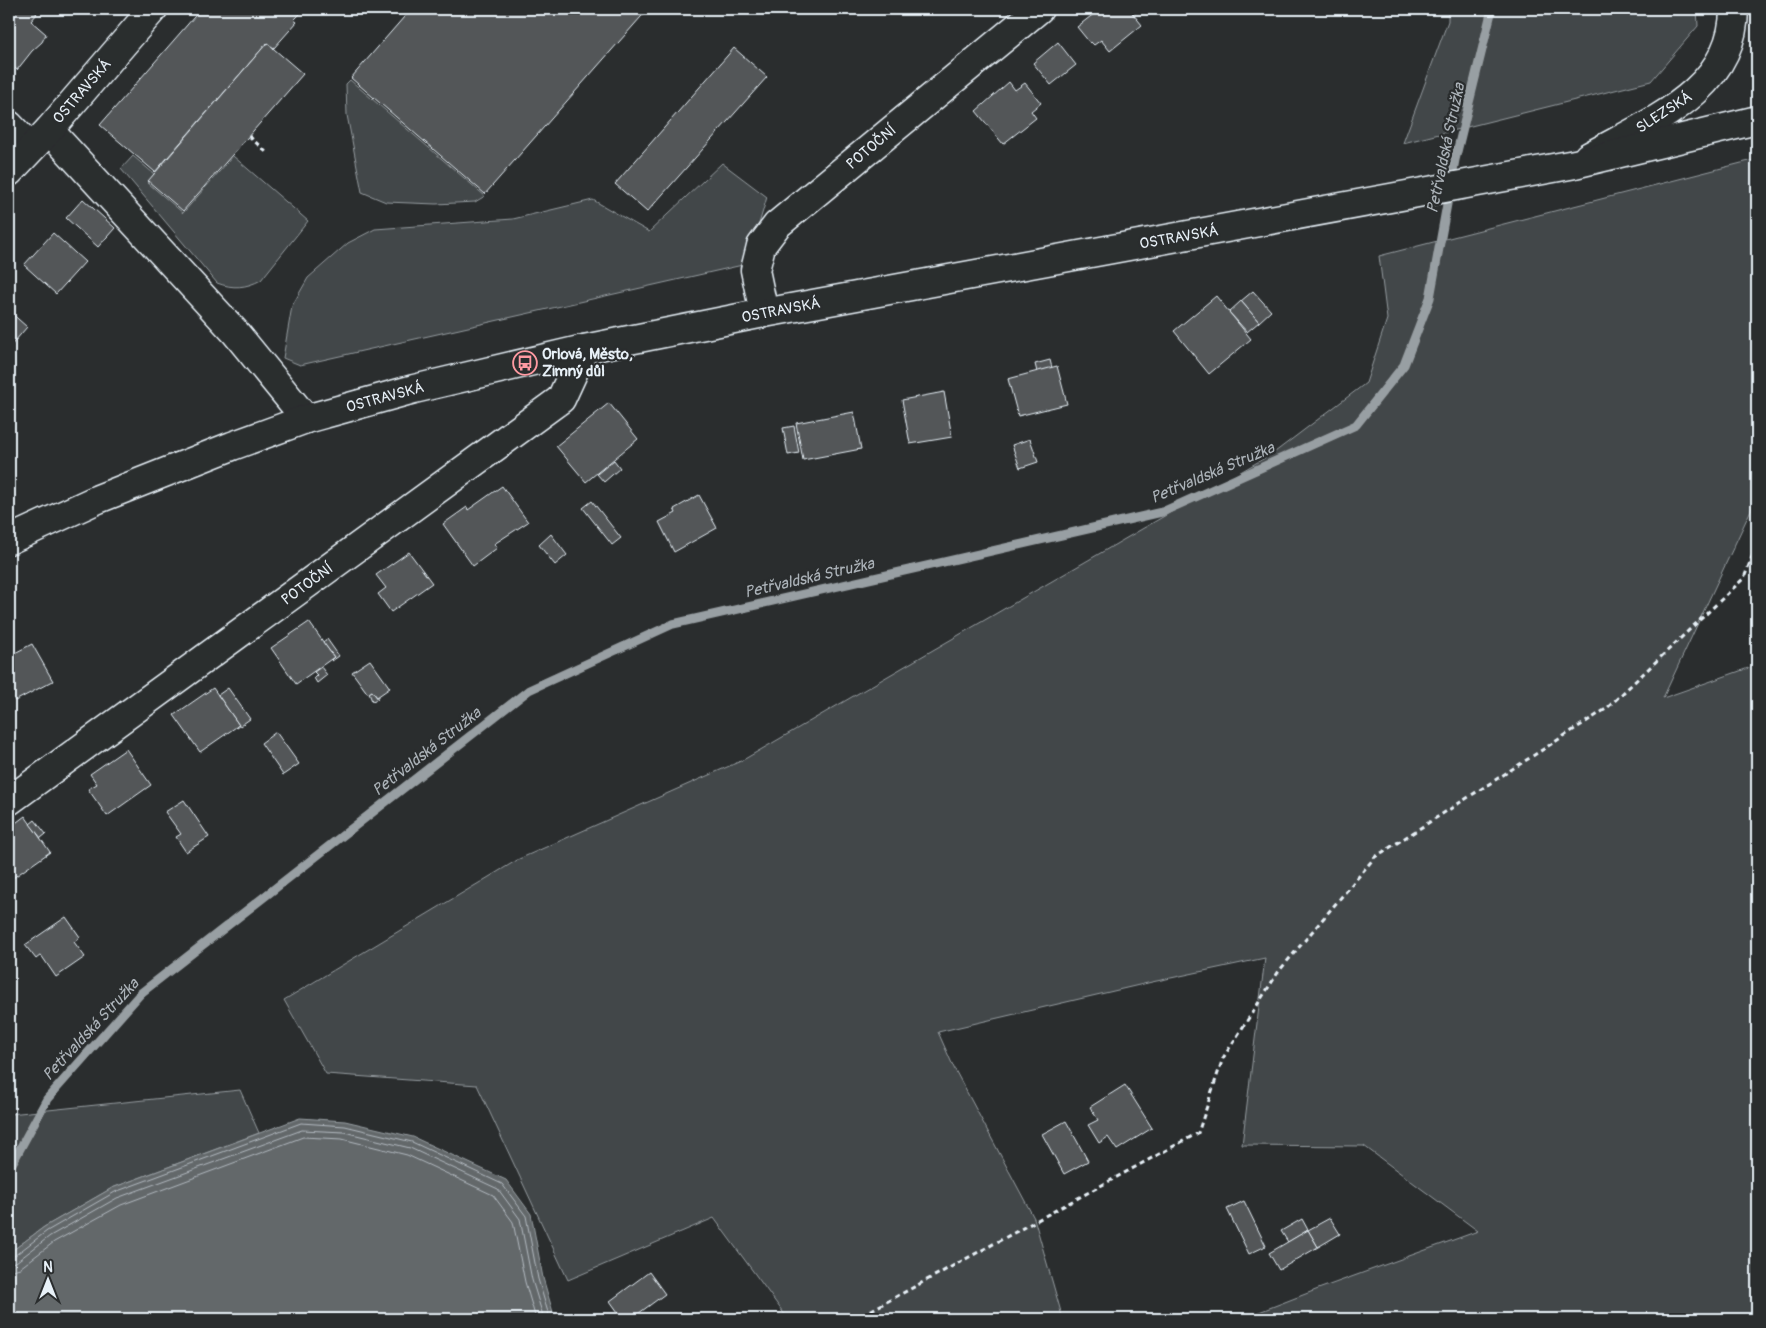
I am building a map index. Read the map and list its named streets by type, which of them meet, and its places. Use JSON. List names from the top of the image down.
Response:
{
  "streets": {
    "main road": ["OSTRAVSKÁ", "SLEZSKÁ", "POTOČNÍ"]
  },
  "crossings": [
    ["OSTRAVSKÁ", "SLEZSKÁ"],
    ["OSTRAVSKÁ", "POTOČNÍ"]
  ],
  "water": ["Petřvaldská Stružka"],
  "places": {
    "bus stop": ["Orlová, Město, Zimný důl"]
  },
  "north": "top"
}
